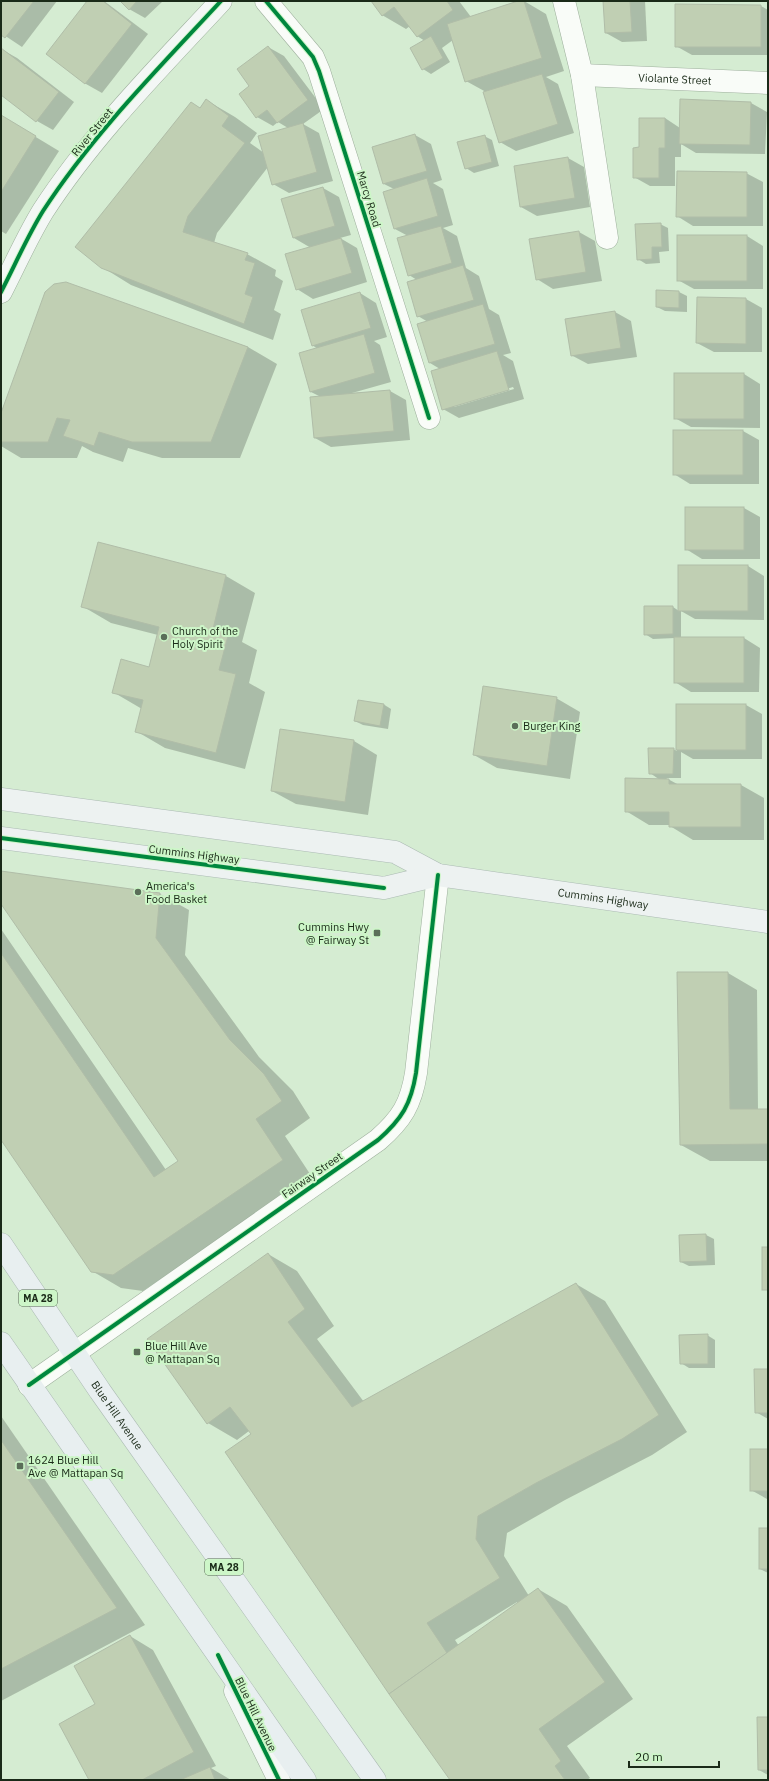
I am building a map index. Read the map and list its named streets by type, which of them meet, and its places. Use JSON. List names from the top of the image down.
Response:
{
  "streets": {
    "highway": ["MA 28", "Blue Hill Avenue"],
    "main road": ["River Street", "Cummins Highway"],
    "street": ["Violante Street", "Marcy Road", "Fairway Street"]
  },
  "crossings": [
    ["Cummins Highway", "Fairway Street"],
    ["Fairway Street", "Blue Hill Avenue"]
  ],
  "places": {
    "other": ["Church of the Holy Spirit", "Burger King", "America's Food Basket"],
    "transit": ["Cummins Hwy @ Fairway St", "Blue Hill Ave @ Mattapan Sq", "1624 Blue Hill Ave @ Mattapan Sq"]
  },
  "scale_bar": "20 m"
}
